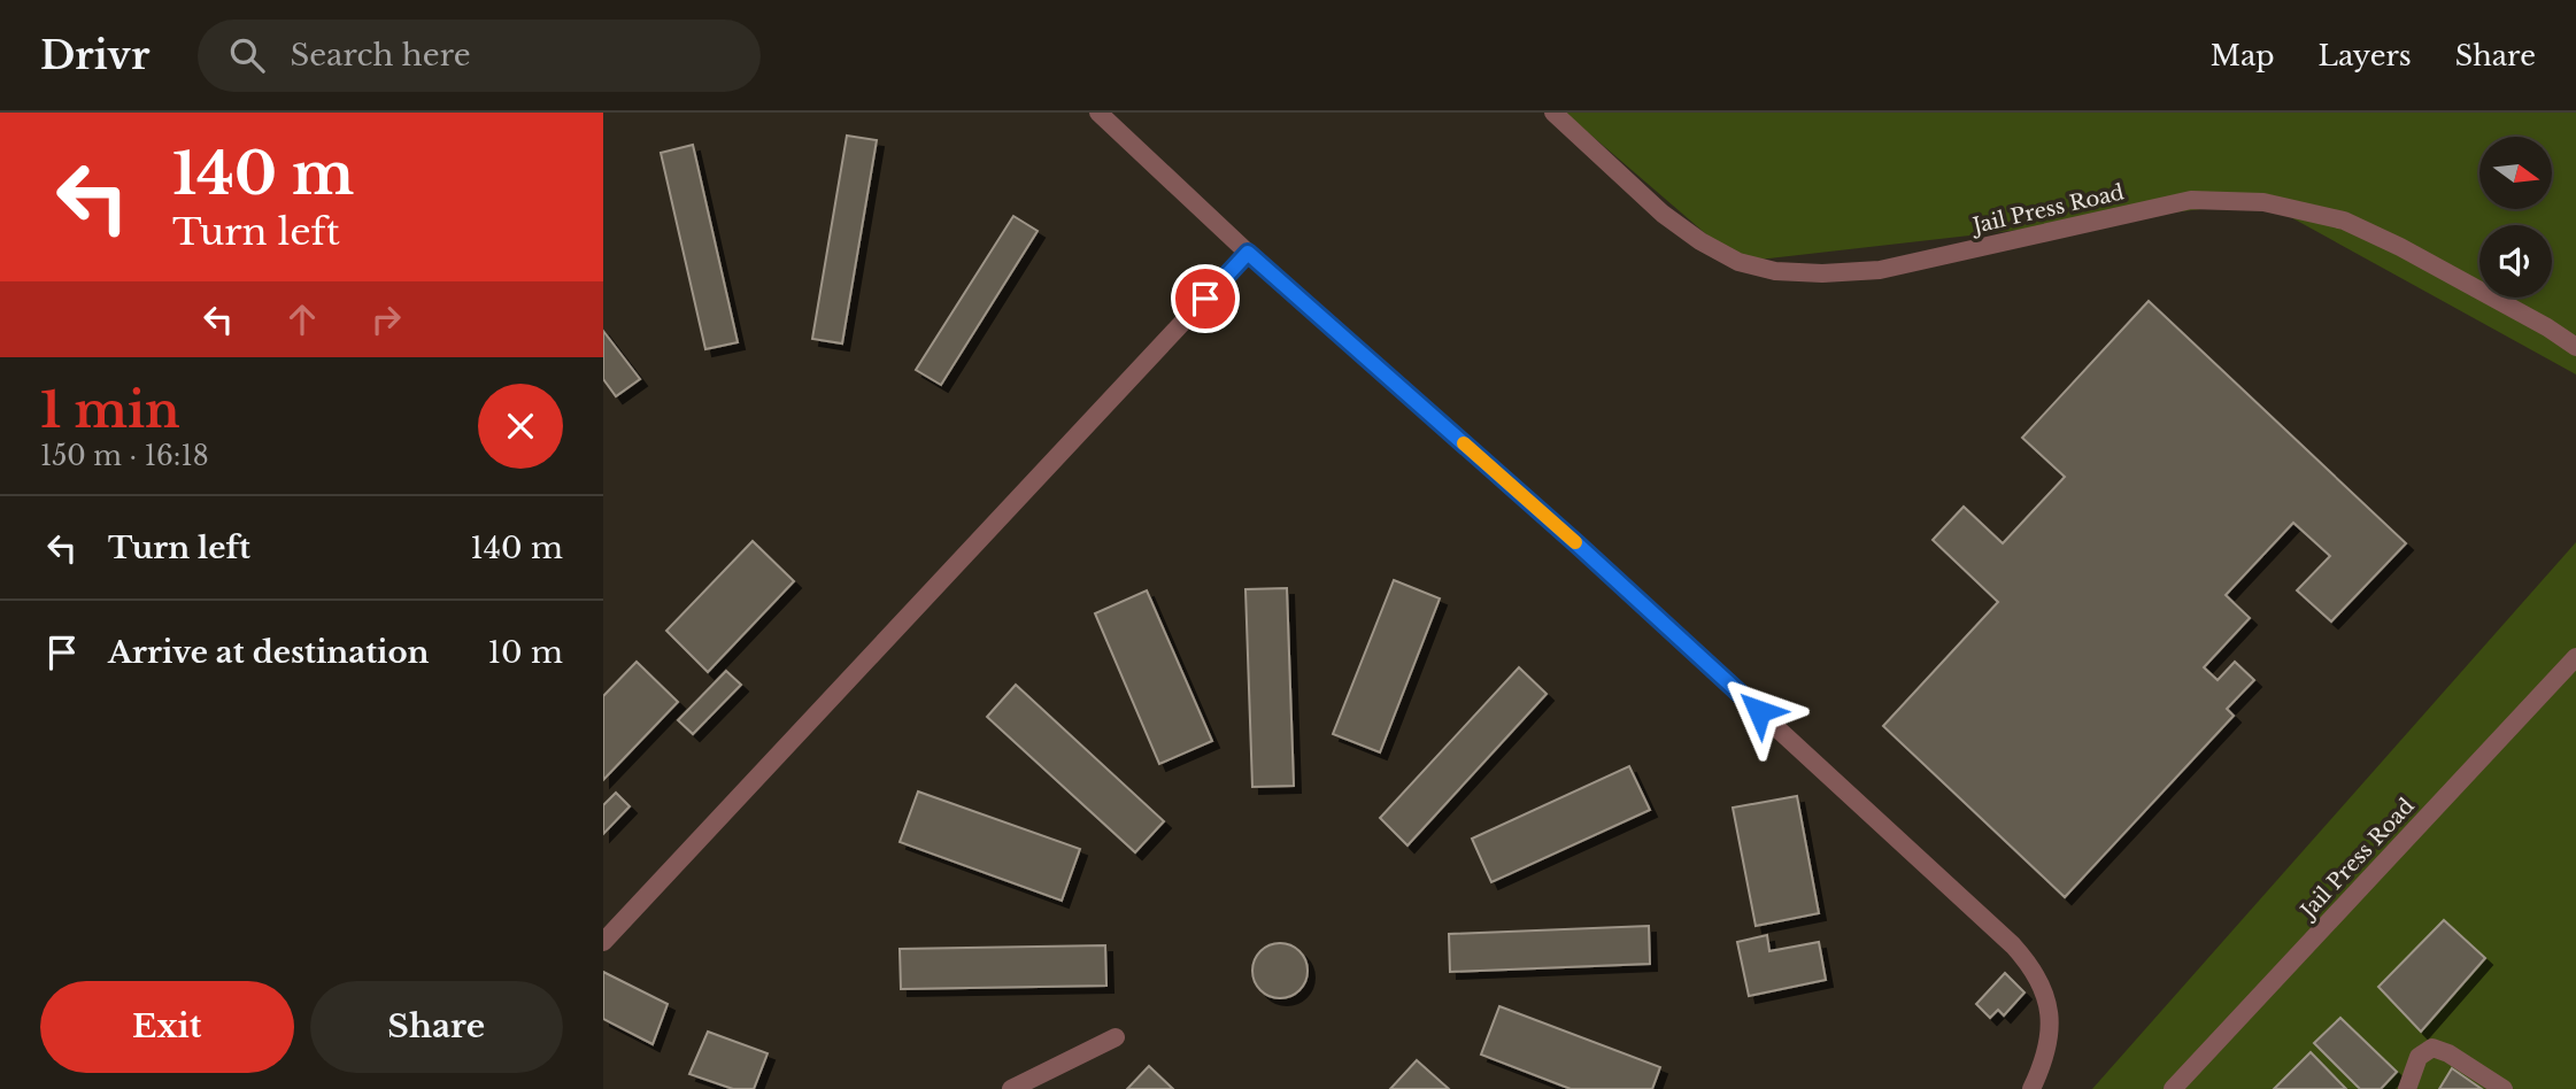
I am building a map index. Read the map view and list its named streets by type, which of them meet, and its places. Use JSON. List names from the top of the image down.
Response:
{
  "streets": {
    "lane": ["Jail Press Road"]
  },
  "north": "right",
  "page": {
    "header": "Drivr",
    "search": "Search here",
    "nav": ["Map", "Layers", "Share"],
    "turn": ["140 m", "Turn left"],
    "heading": ["1 min", "150 m · 16:18"],
    "list": [
      {
        "name": "Turn left",
        "value": "140 m"
      },
      {
        "name": "Arrive at destination",
        "value": "10 m"
      }
    ],
    "buttons": ["Exit", "Share"]
  }
}
